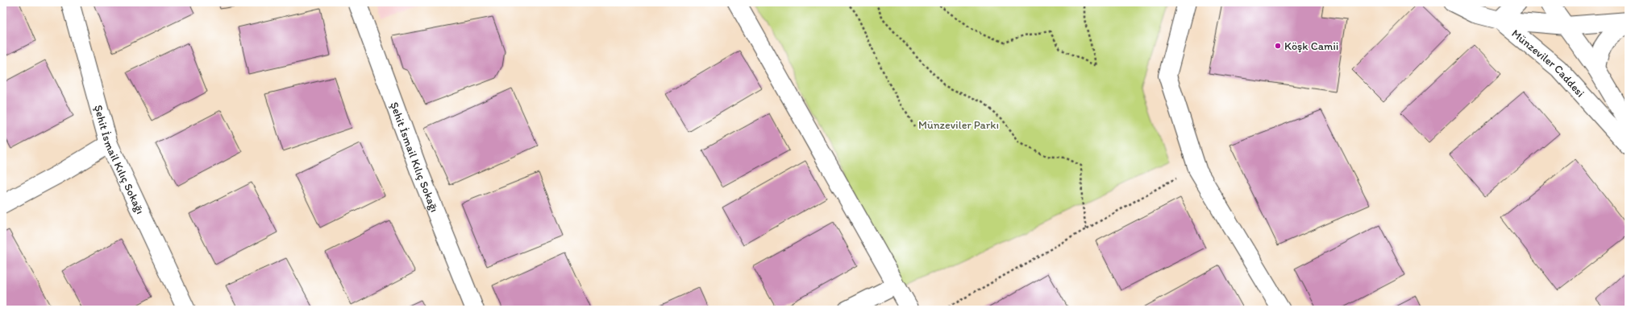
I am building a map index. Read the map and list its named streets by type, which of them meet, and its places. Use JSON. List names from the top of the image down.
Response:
{
  "streets": {
    "street": ["Münzeviler Caddesi", "Şehit İsmail Kılıç Sokağı"]
  },
  "parks": ["Münzeviler Parkı"],
  "places": ["Köşk Camii"]
}
